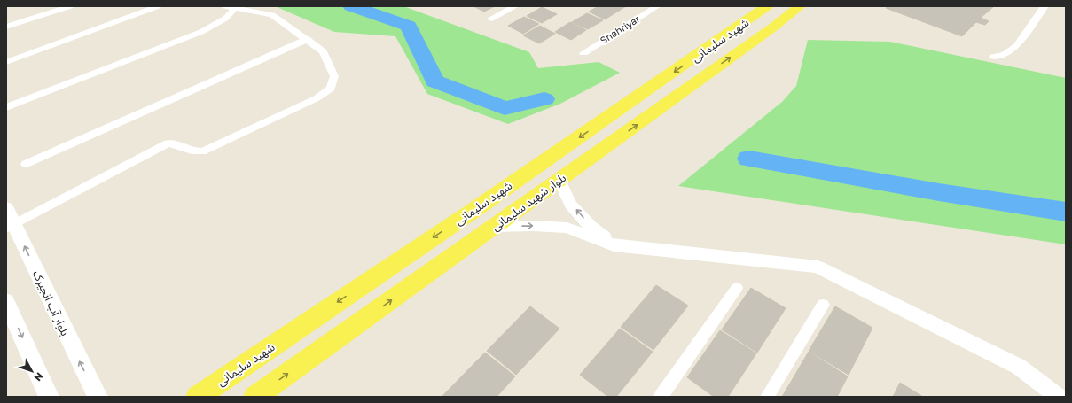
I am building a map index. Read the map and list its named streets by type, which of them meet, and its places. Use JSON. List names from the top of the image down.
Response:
{
  "streets": {
    "main road": ["شهید سلیمانی", "بلوار شهید سلیمانی", "بلوار آب انجیرک"],
    "street": ["Shahriyar"]
  },
  "one_way": ["شهید سلیمانی", "بلوار شهید سلیمانی"],
  "north": "bottom right"
}
